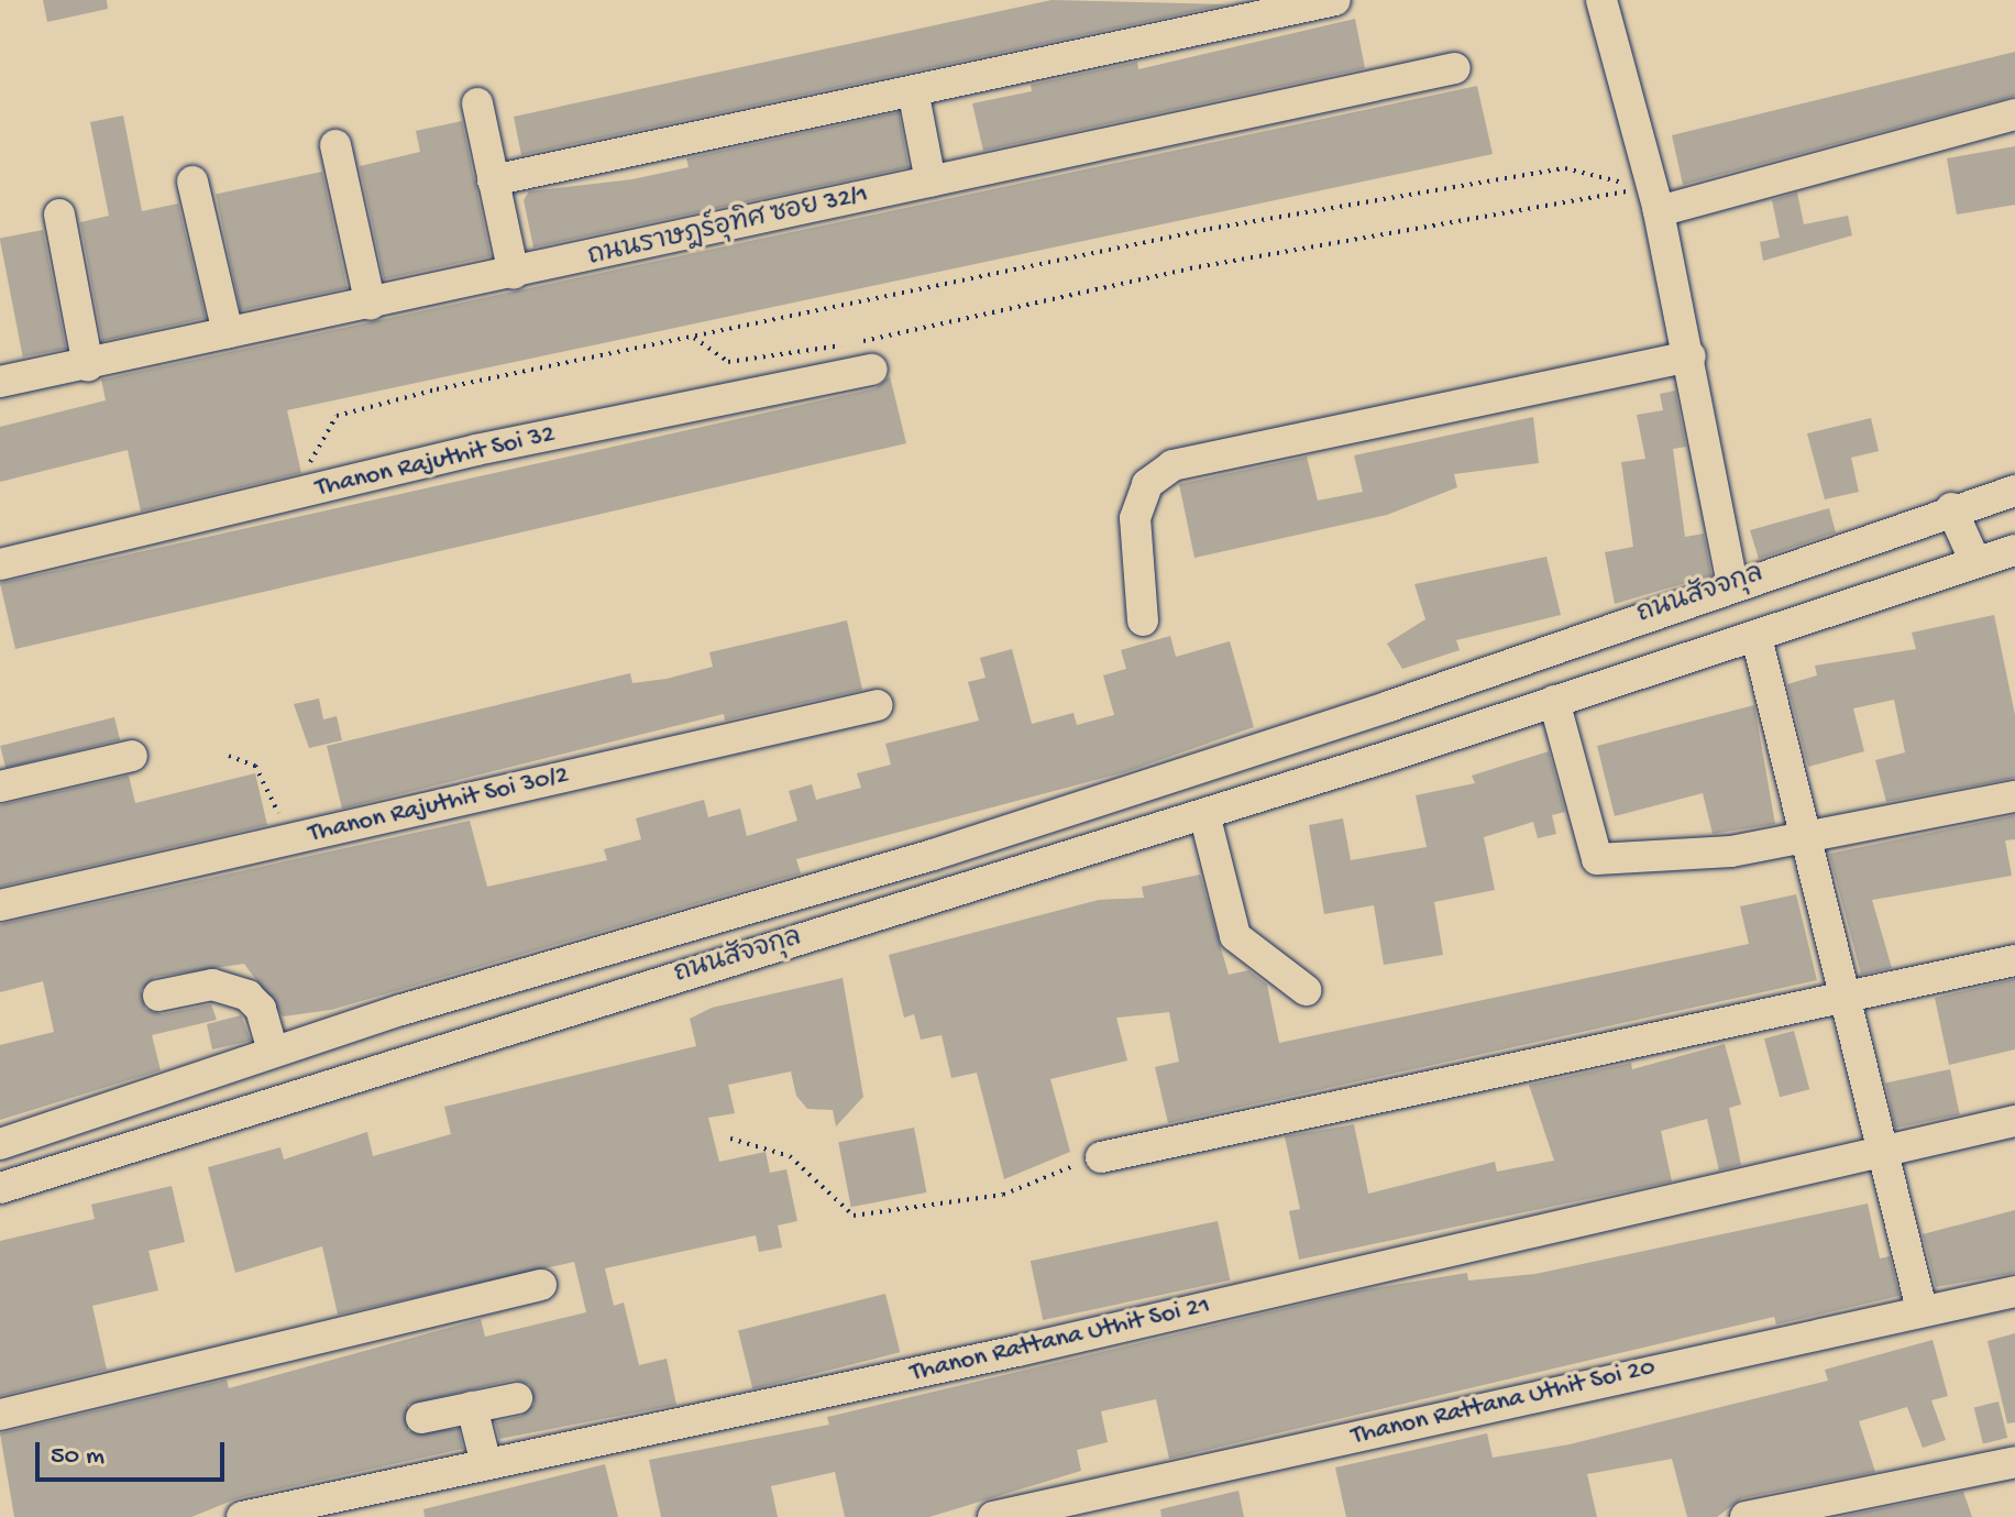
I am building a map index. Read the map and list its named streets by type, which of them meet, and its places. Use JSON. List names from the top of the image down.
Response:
{
  "streets": {
    "street": [
      "ถนนราษฎร์อุทิศ ซอย 32/1",
      "Thanon Rajuthit Soi 32",
      "ถนนสัจจกุล",
      "Thanon Rajuthit Soi 30/2",
      "Thanon Rattana Uthit Soi 21",
      "Thanon Rattana Uthit Soi 20"
    ]
  },
  "scale_bar": "50 m"
}
